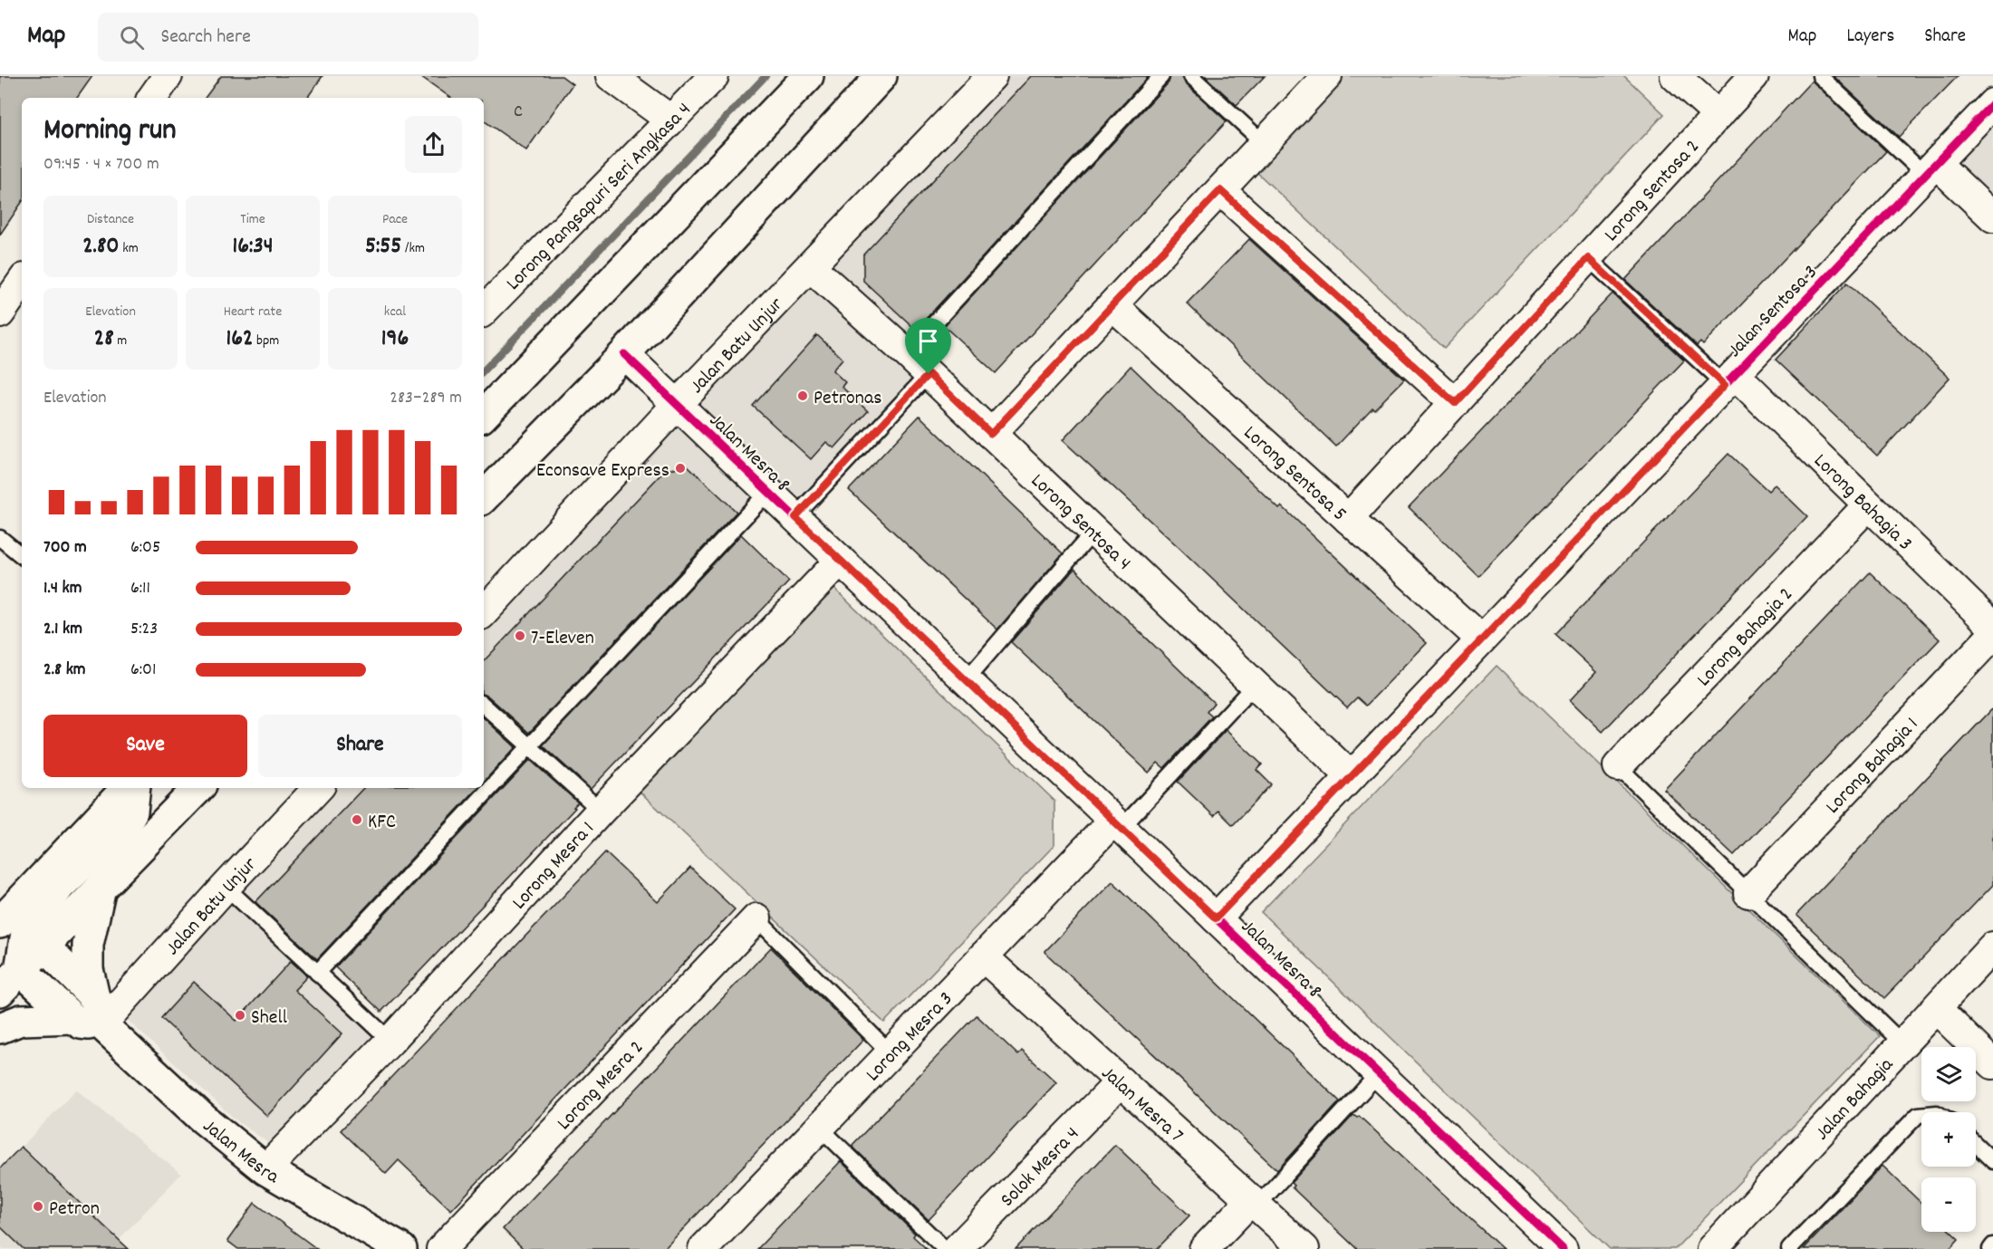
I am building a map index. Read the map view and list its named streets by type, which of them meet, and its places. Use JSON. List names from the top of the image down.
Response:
{
  "streets": {
    "main road": ["Jalan Mesra"],
    "street": [
      "Lorong Sentosa 2",
      "Lorong Pangsapuri Seri Angkasa 4",
      "Jalan Sentosa 3",
      "Jalan Batu Unjur",
      "Jalan Mesra 8",
      "Lorong Sentosa 5",
      "Lorong Bahagia 3",
      "Lorong Sentosa 4",
      "Lorong Bahagia 2",
      "Lorong Bahagia 1",
      "Lorong Mesra 1",
      "Lorong Mesra 3",
      "Lorong Mesra 2",
      "Jalan Bahagia",
      "Jalan Mesra 7",
      "Solok Mesra 4"
    ]
  },
  "crossings": [
    ["Lorong Sentosa 2", "Lorong Sentosa 5"],
    ["Jalan Sentosa 3", "Jalan Mesra 8"],
    ["Jalan Sentosa 3", "Lorong Sentosa 5"],
    ["Jalan Sentosa 3", "Lorong Bahagia 3"],
    ["Jalan Sentosa 3", "Lorong Sentosa 4"],
    ["Jalan Batu Unjur", "Jalan Mesra 8"],
    ["Jalan Batu Unjur", "Lorong Sentosa 4"],
    ["Jalan Batu Unjur", "Jalan Mesra"],
    ["Jalan Mesra 8", "Lorong Mesra 1"],
    ["Jalan Mesra 8", "Lorong Mesra 3"],
    ["Lorong Bahagia 3", "Lorong Bahagia 2"],
    ["Lorong Mesra 1", "Jalan Mesra"],
    ["Lorong Mesra 3", "Jalan Mesra 7"],
    ["Jalan Mesra 7", "Solok Mesra 4"]
  ],
  "places": [
    "Petronas",
    "Econsave Express",
    "7-Eleven",
    "KFC",
    "Shell",
    "Petron"
  ],
  "house_numbers": ["C"],
  "page": {
    "header": "Map",
    "search": "Search here",
    "nav": ["Map", "Layers", "Share"],
    "heading": ["Morning run", "09:45 · 4 × 700 m"],
    "stats": [
      ["Distance", "2.80 km"],
      ["Time", "16:34"],
      ["Pace", "5:55 /km"],
      ["Elevation", "28 m"],
      ["Heart rate", "162 bpm"],
      ["kcal", "196"]
    ],
    "chart": ["Elevation", "283–289 m"],
    "list": [
      {
        "name": "700 m",
        "note": "6:05"
      },
      {
        "name": "1.4 km",
        "note": "6:11"
      },
      {
        "name": "2.1 km",
        "note": "5:23"
      },
      {
        "name": "2.8 km",
        "note": "6:01"
      }
    ],
    "buttons": ["Save", "Share"],
    "map_buttons": ["+", "−"]
  }
}
